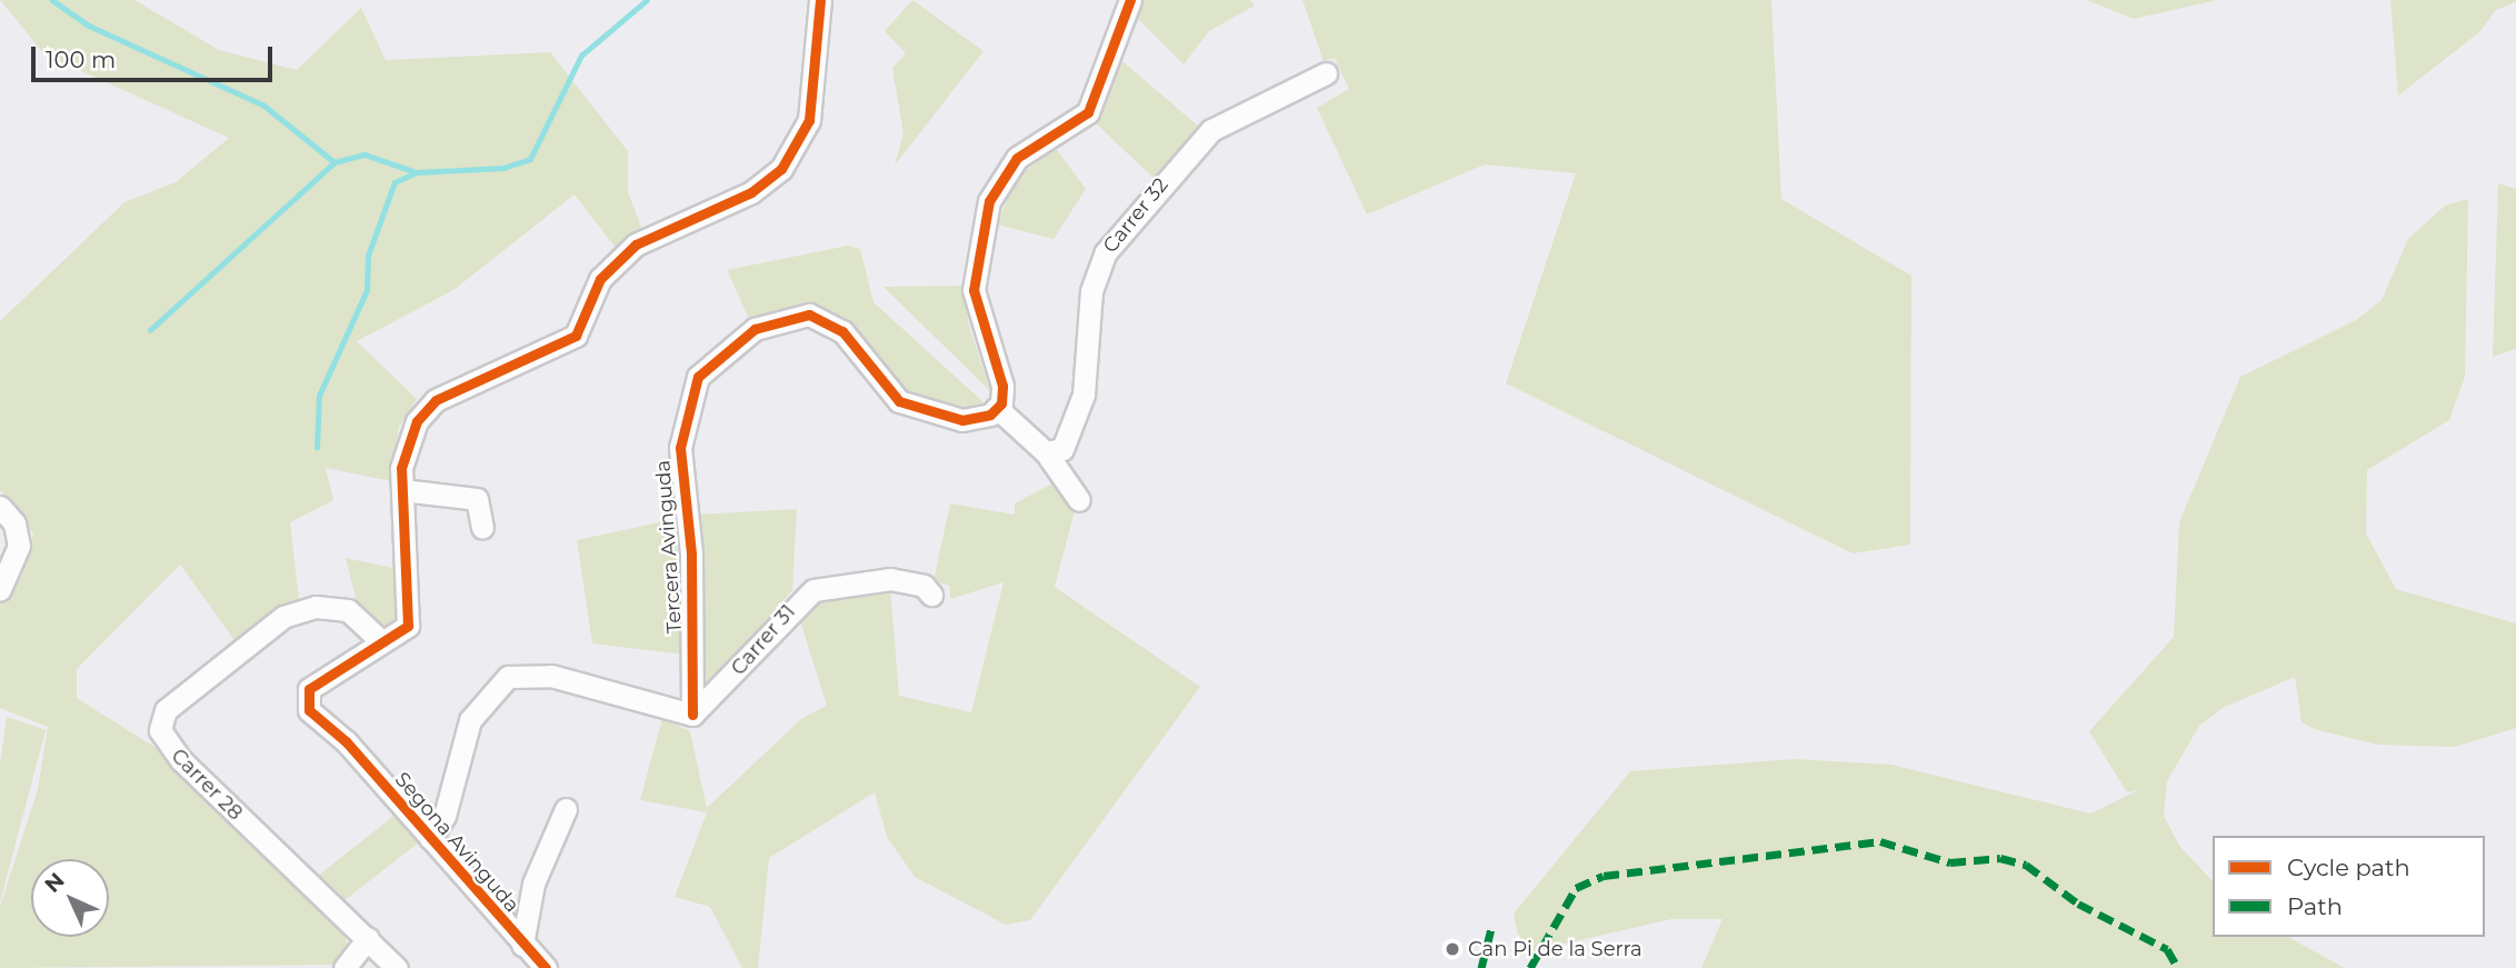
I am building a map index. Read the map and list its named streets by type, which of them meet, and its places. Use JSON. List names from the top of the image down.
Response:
{
  "streets": {
    "street": [
      "Carrer 32",
      "Tercera Avinguda",
      "Carrer 31",
      "Carrer 28",
      "Segona Avinguda"
    ]
  },
  "crossings": [
    ["Tercera Avinguda", "Carrer 31"],
    ["Carrer 28", "Segona Avinguda"]
  ],
  "places": ["Can Pi de la Serra"],
  "legend": ["Cycle path", "Path"],
  "scale_bar": "100 m",
  "north": "top left"
}
